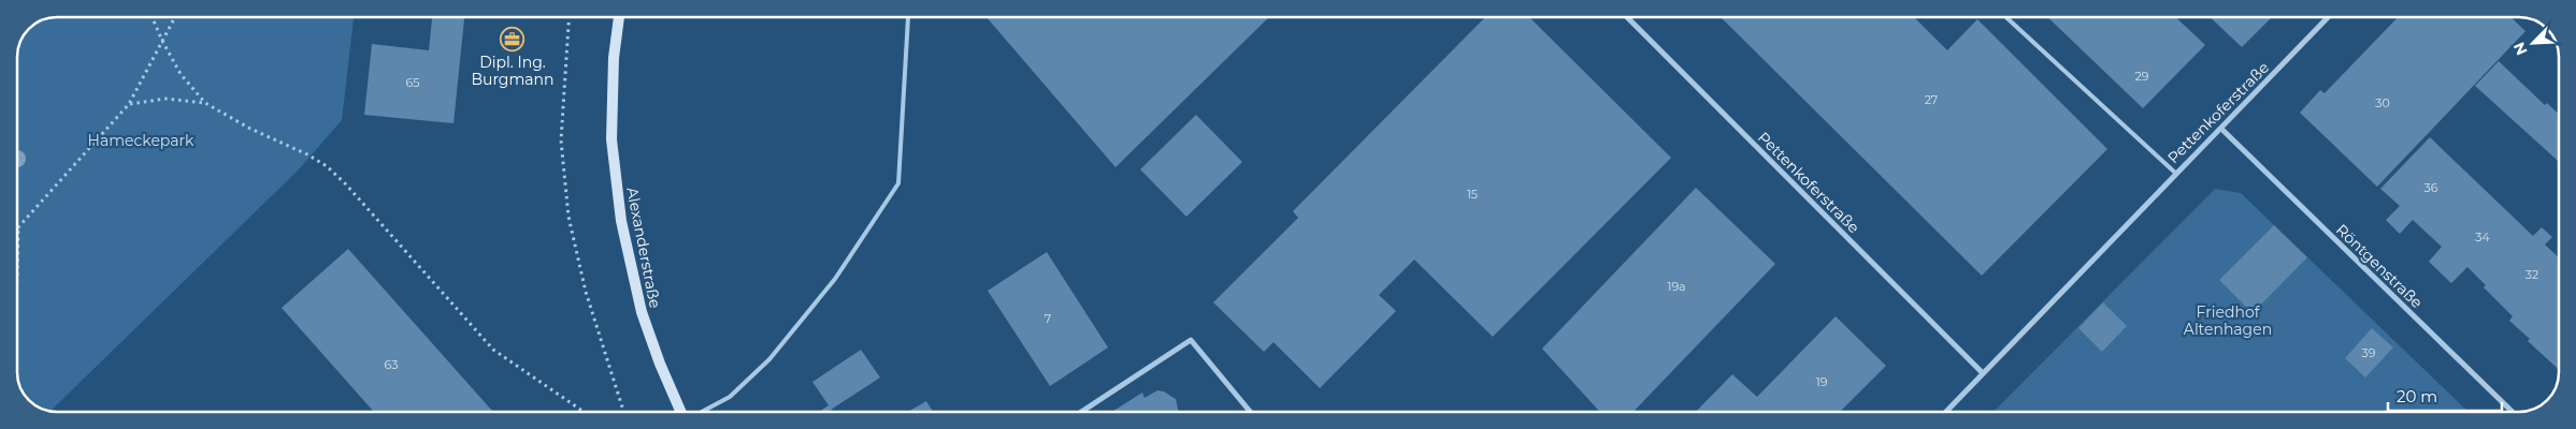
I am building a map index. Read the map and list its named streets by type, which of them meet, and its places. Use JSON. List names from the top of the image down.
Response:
{
  "streets": {
    "main road": ["Alexanderstraße"],
    "street": ["Pettenkoferstraße", "Röntgenstraße"]
  },
  "crossings": [
    ["Pettenkoferstraße", "Röntgenstraße"]
  ],
  "parks": ["Hameckepark", "Friedhof Altenhagen"],
  "places": {
    "office": ["Dipl. Ing. Burgmann"]
  },
  "house_numbers": [
    "29",
    "65",
    "27",
    "30",
    "36",
    "15",
    "34",
    "32",
    "19a",
    "7",
    "39",
    "63",
    "19"
  ],
  "scale_bar": "20 m",
  "north": "bottom left"
}
